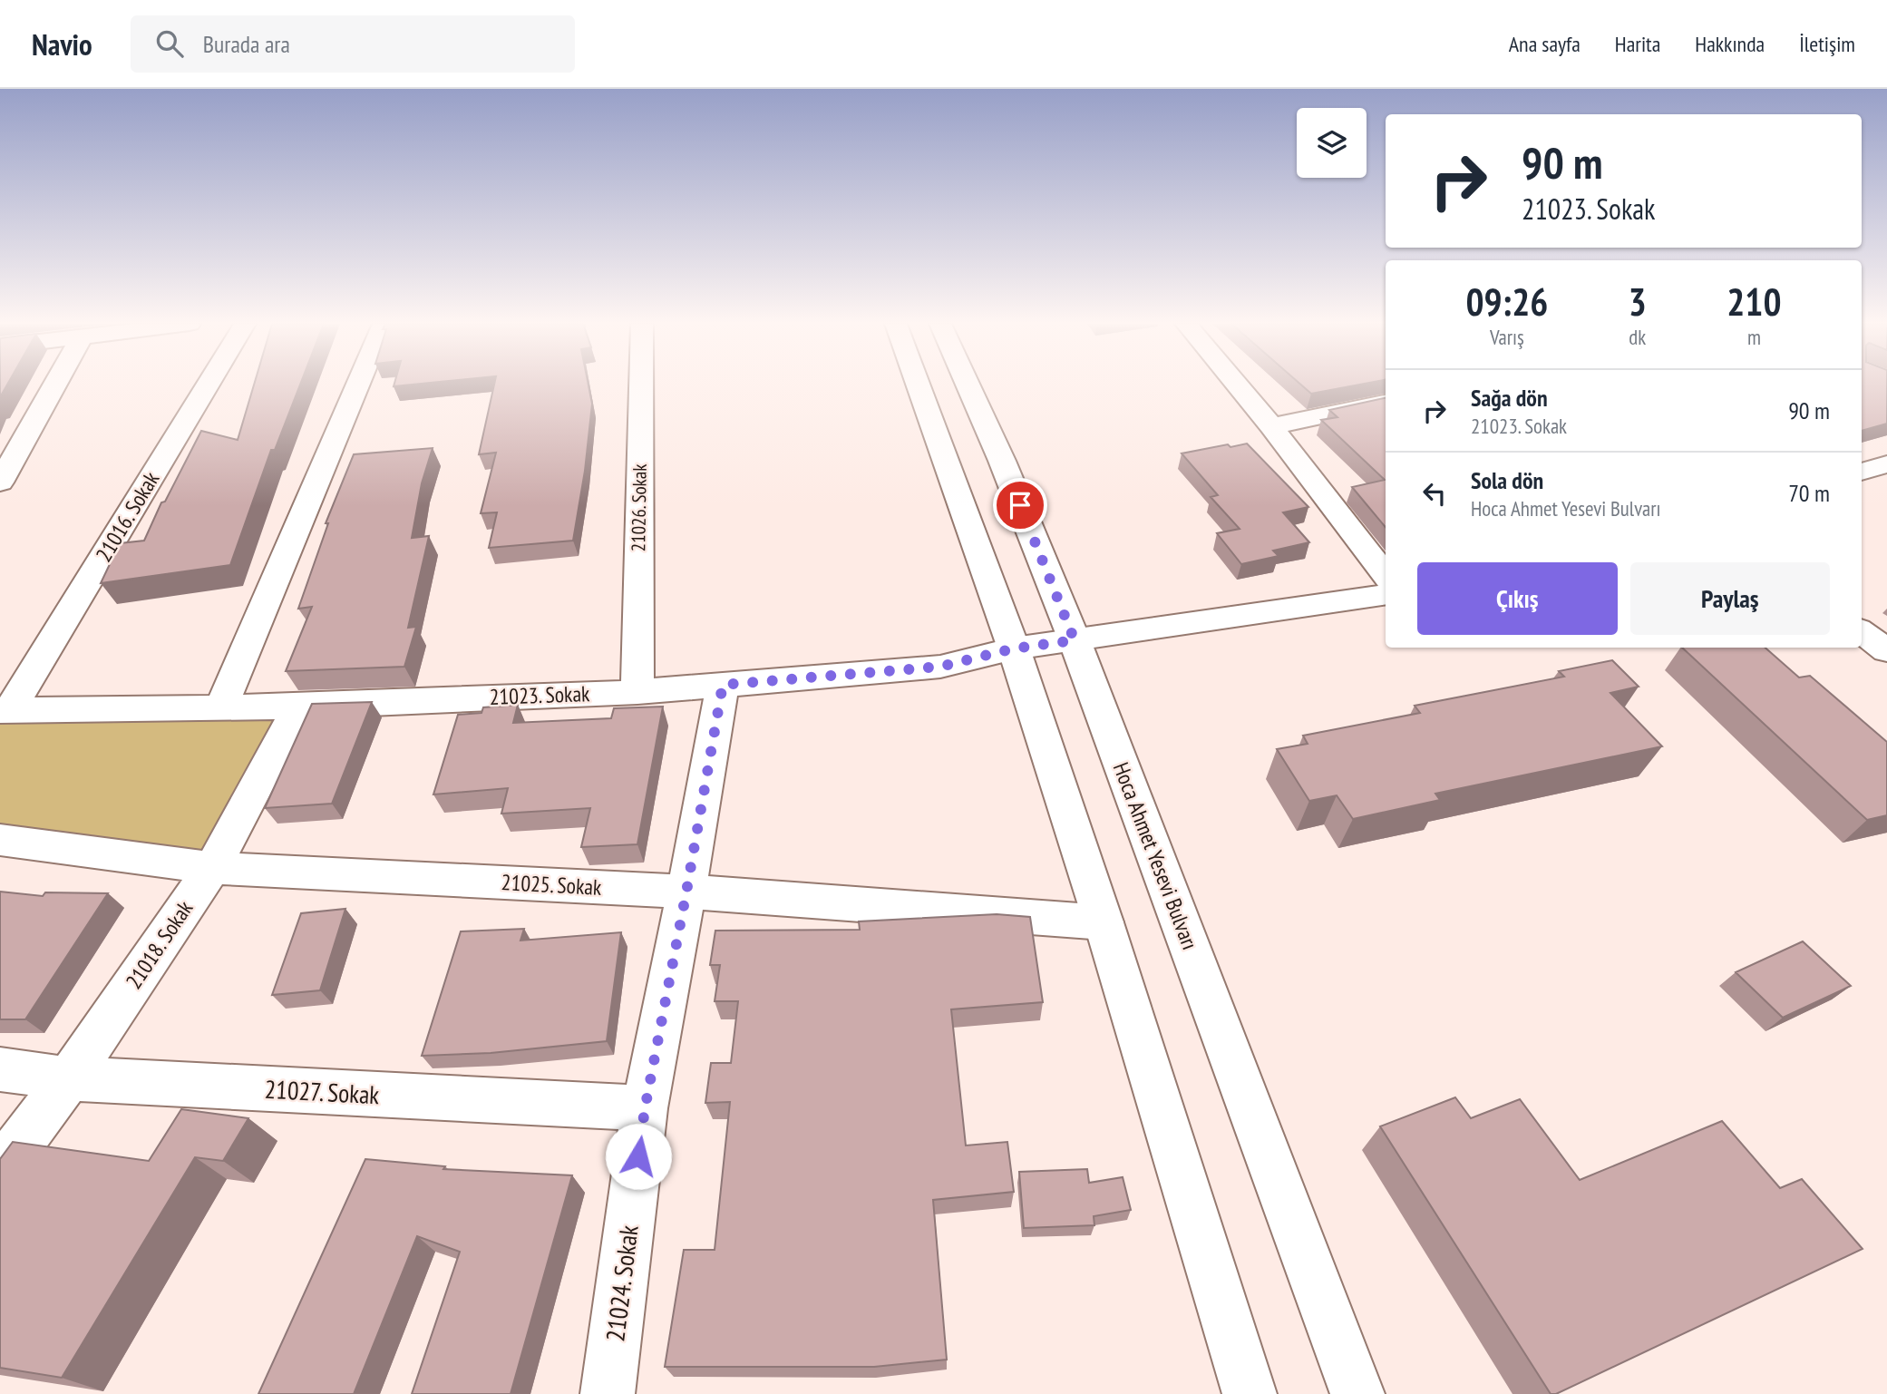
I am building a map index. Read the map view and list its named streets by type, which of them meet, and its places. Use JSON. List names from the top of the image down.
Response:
{
  "streets": {
    "street": [
      "21026. Sokak",
      "21016. Sokak",
      "21023. Sokak",
      "Hoca Ahmet Yesevi Bulvarı",
      "21025. Sokak",
      "21018. Sokak",
      "21027. Sokak",
      "21024. Sokak"
    ]
  },
  "crossings": [
    ["21026. Sokak", "21023. Sokak"],
    ["21016. Sokak", "21023. Sokak"],
    ["21023. Sokak", "Hoca Ahmet Yesevi Bulvarı"],
    ["21023. Sokak", "21018. Sokak"],
    ["21023. Sokak", "21024. Sokak"],
    ["21025. Sokak", "21018. Sokak"],
    ["21025. Sokak", "21024. Sokak"],
    ["21018. Sokak", "21027. Sokak"],
    ["21027. Sokak", "21024. Sokak"]
  ],
  "page": {
    "header": "Navio",
    "search": "Burada ara",
    "nav": [
      "Ana sayfa",
      "Harita",
      "Hakkında",
      "İletişim"
    ],
    "turn": ["90 m", "21023. Sokak"],
    "eta": [
      "09:26",
      "Varış",
      "3",
      "dk",
      "210",
      "m"
    ],
    "list": [
      {
        "name": "Sağa dön",
        "note": "21023. Sokak",
        "value": "90 m"
      },
      {
        "name": "Sola dön",
        "note": "Hoca Ahmet Yesevi Bulvarı",
        "value": "70 m"
      }
    ],
    "buttons": ["Çıkış", "Paylaş"]
  }
}
